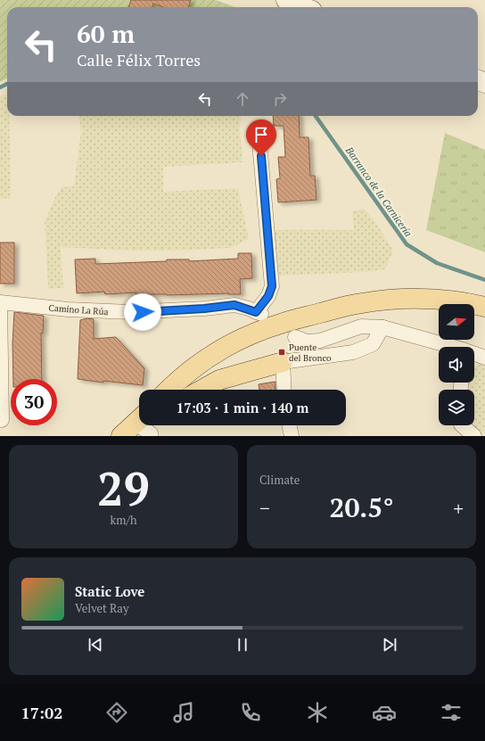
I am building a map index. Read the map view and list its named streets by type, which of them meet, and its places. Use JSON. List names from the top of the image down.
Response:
{
  "streets": {
    "street": ["Camino La Rúa"]
  },
  "water": ["Barranco de la Carnicería"],
  "places": {
    "transit": ["Puente del Bronco"]
  },
  "north": "right",
  "page": {
    "turn": ["60 m", "Calle Félix Torres"],
    "limit": "30",
    "trip": "17:03 · 1 min · 140 m",
    "tile": [
      ["29", "km/h"],
      "Climate"
    ],
    "heat": ["−", "20.5°", "+"],
    "song": ["Static Love", "Velvet Ray"],
    "tabs": "17:02"
  }
}
